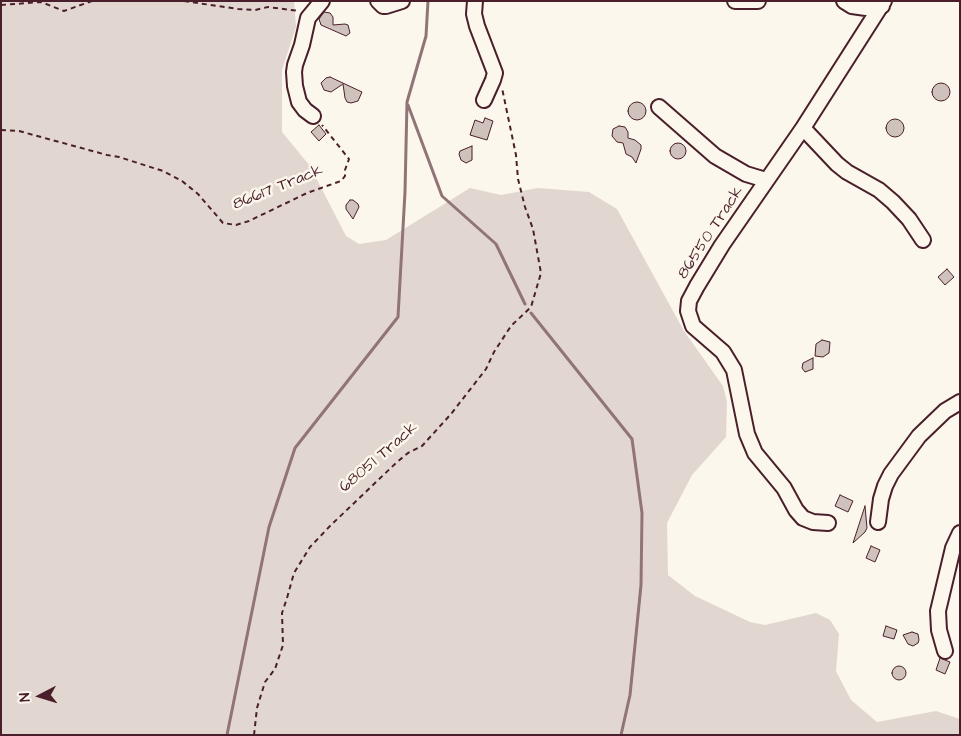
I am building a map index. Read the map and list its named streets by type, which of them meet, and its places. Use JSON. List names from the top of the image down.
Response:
{
  "streets": {
    "street": ["86550 Track"],
    "path": ["86617 Track", "68051 Track"]
  },
  "north": "left"
}
